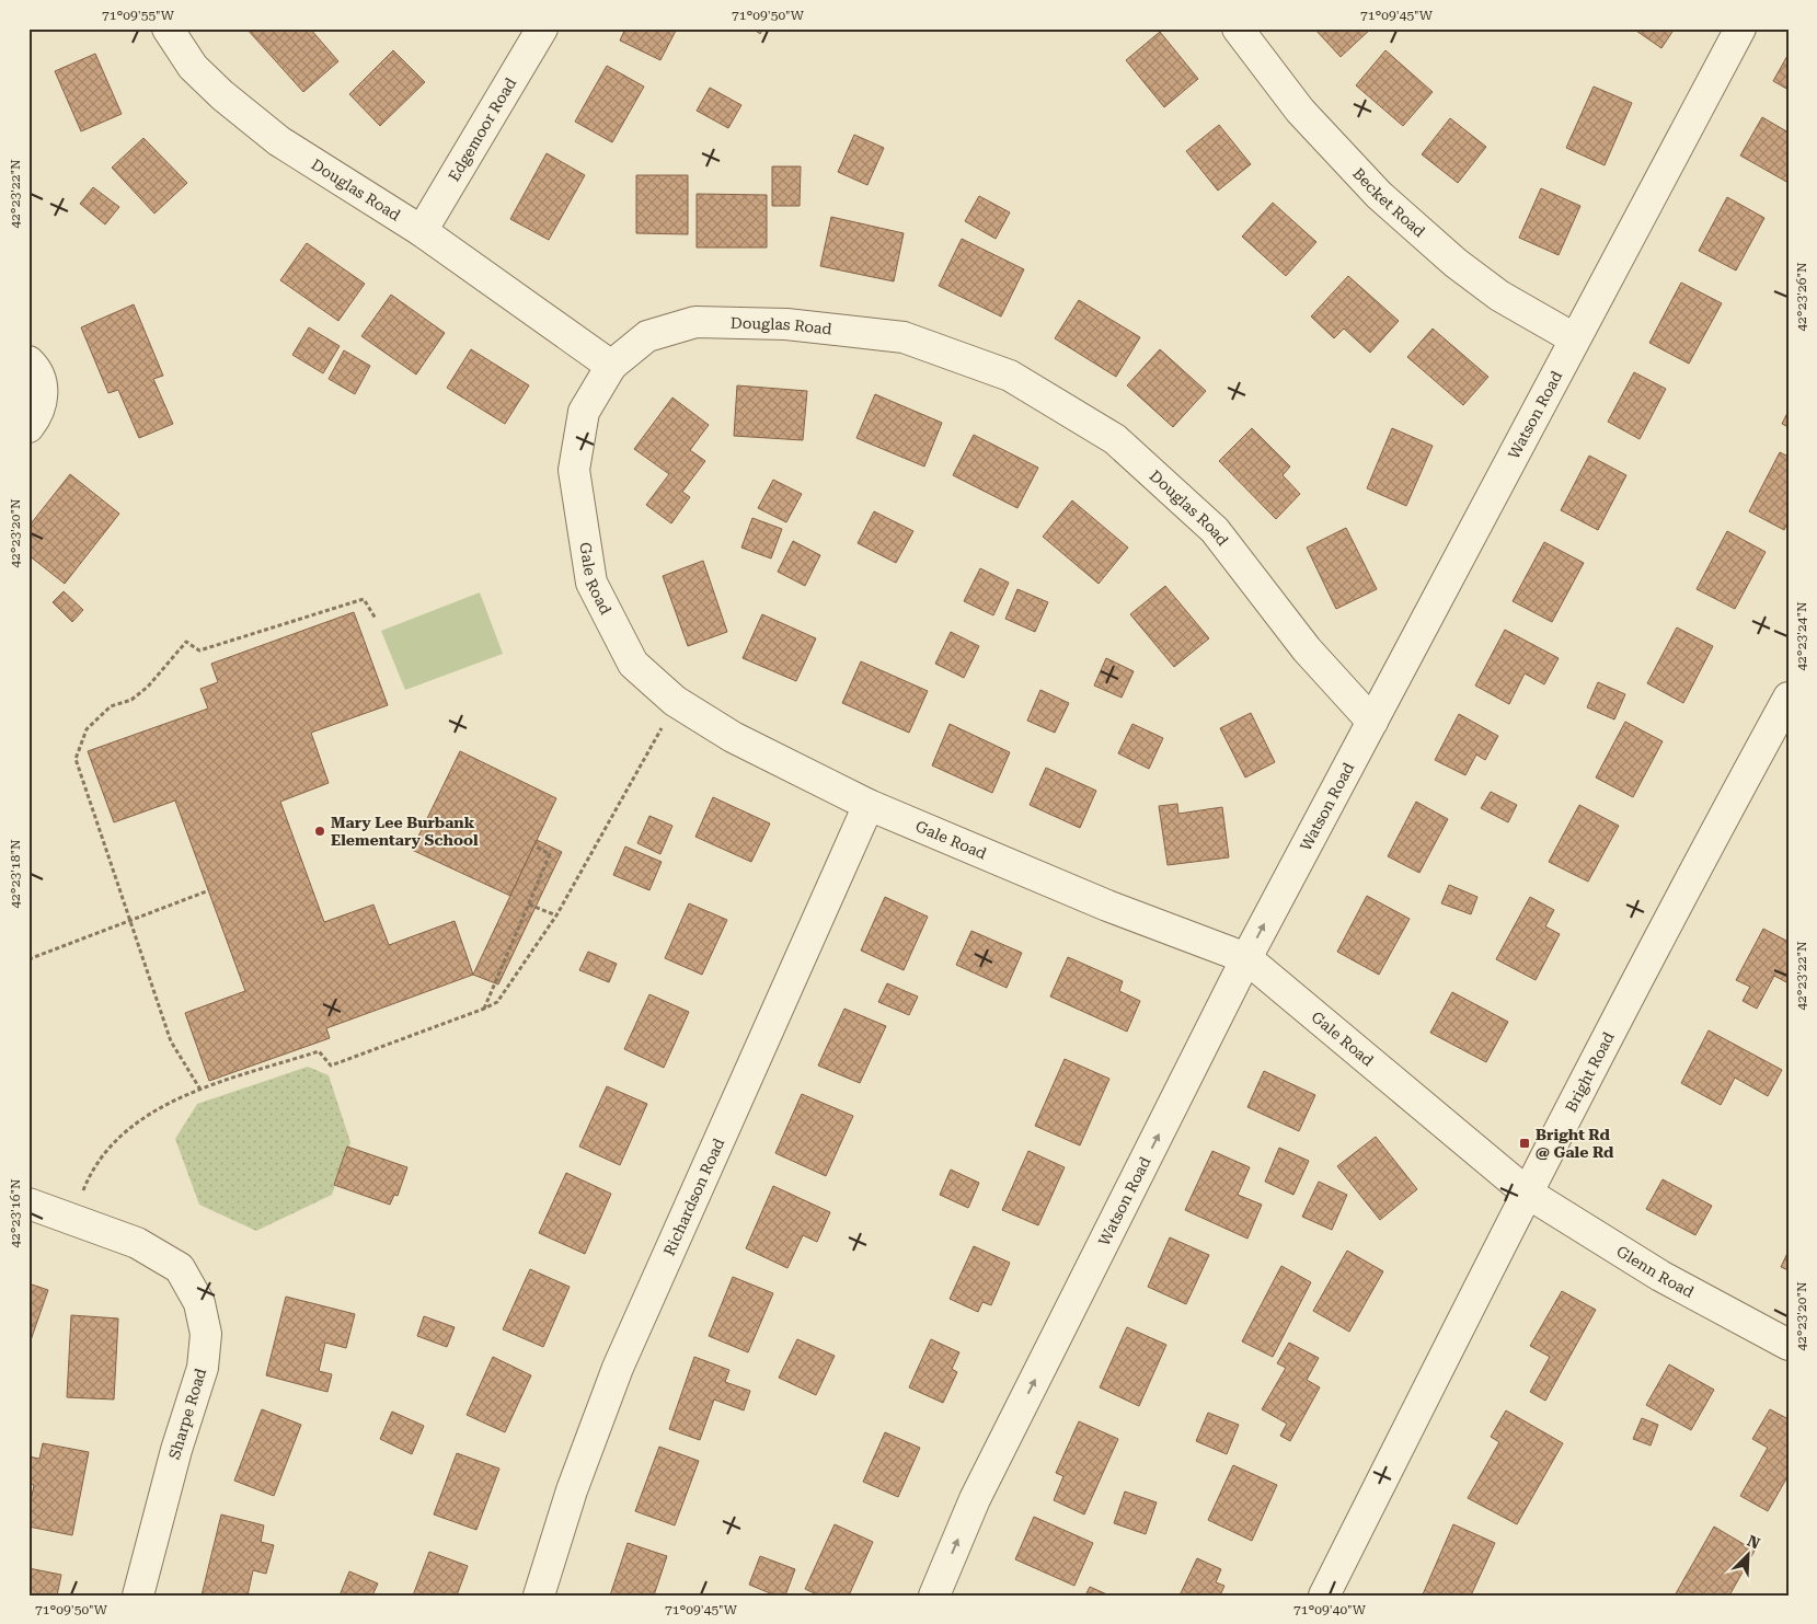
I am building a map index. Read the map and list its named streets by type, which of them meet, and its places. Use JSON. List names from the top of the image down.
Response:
{
  "streets": {
    "street": [
      "Edgemoor Road",
      "Douglas Road",
      "Becket Road",
      "Watson Road",
      "Gale Road",
      "Bright Road",
      "Richardson Road",
      "Glenn Road",
      "Sharpe Road"
    ]
  },
  "crossings": [
    ["Edgemoor Road", "Douglas Road"],
    ["Douglas Road", "Watson Road"],
    ["Douglas Road", "Gale Road"],
    ["Becket Road", "Watson Road"],
    ["Watson Road", "Gale Road"],
    ["Gale Road", "Bright Road"],
    ["Gale Road", "Richardson Road"],
    ["Gale Road", "Glenn Road"],
    ["Bright Road", "Glenn Road"]
  ],
  "one_way": ["Watson Road"],
  "places": {
    "other": ["Mary Lee Burbank Elementary School"],
    "transit": ["Bright Rd @ Gale Rd"]
  },
  "north": "top right",
  "coordinates": [
    "71°09'55\"W",
    "71°09'50\"W",
    "71°09'45\"W",
    "42°23'22\"N",
    "42°23'26\"N",
    "42°23'20\"N",
    "42°23'24\"N",
    "42°23'18\"N",
    "42°23'16\"N",
    "71°09'40\"W"
  ]
}
